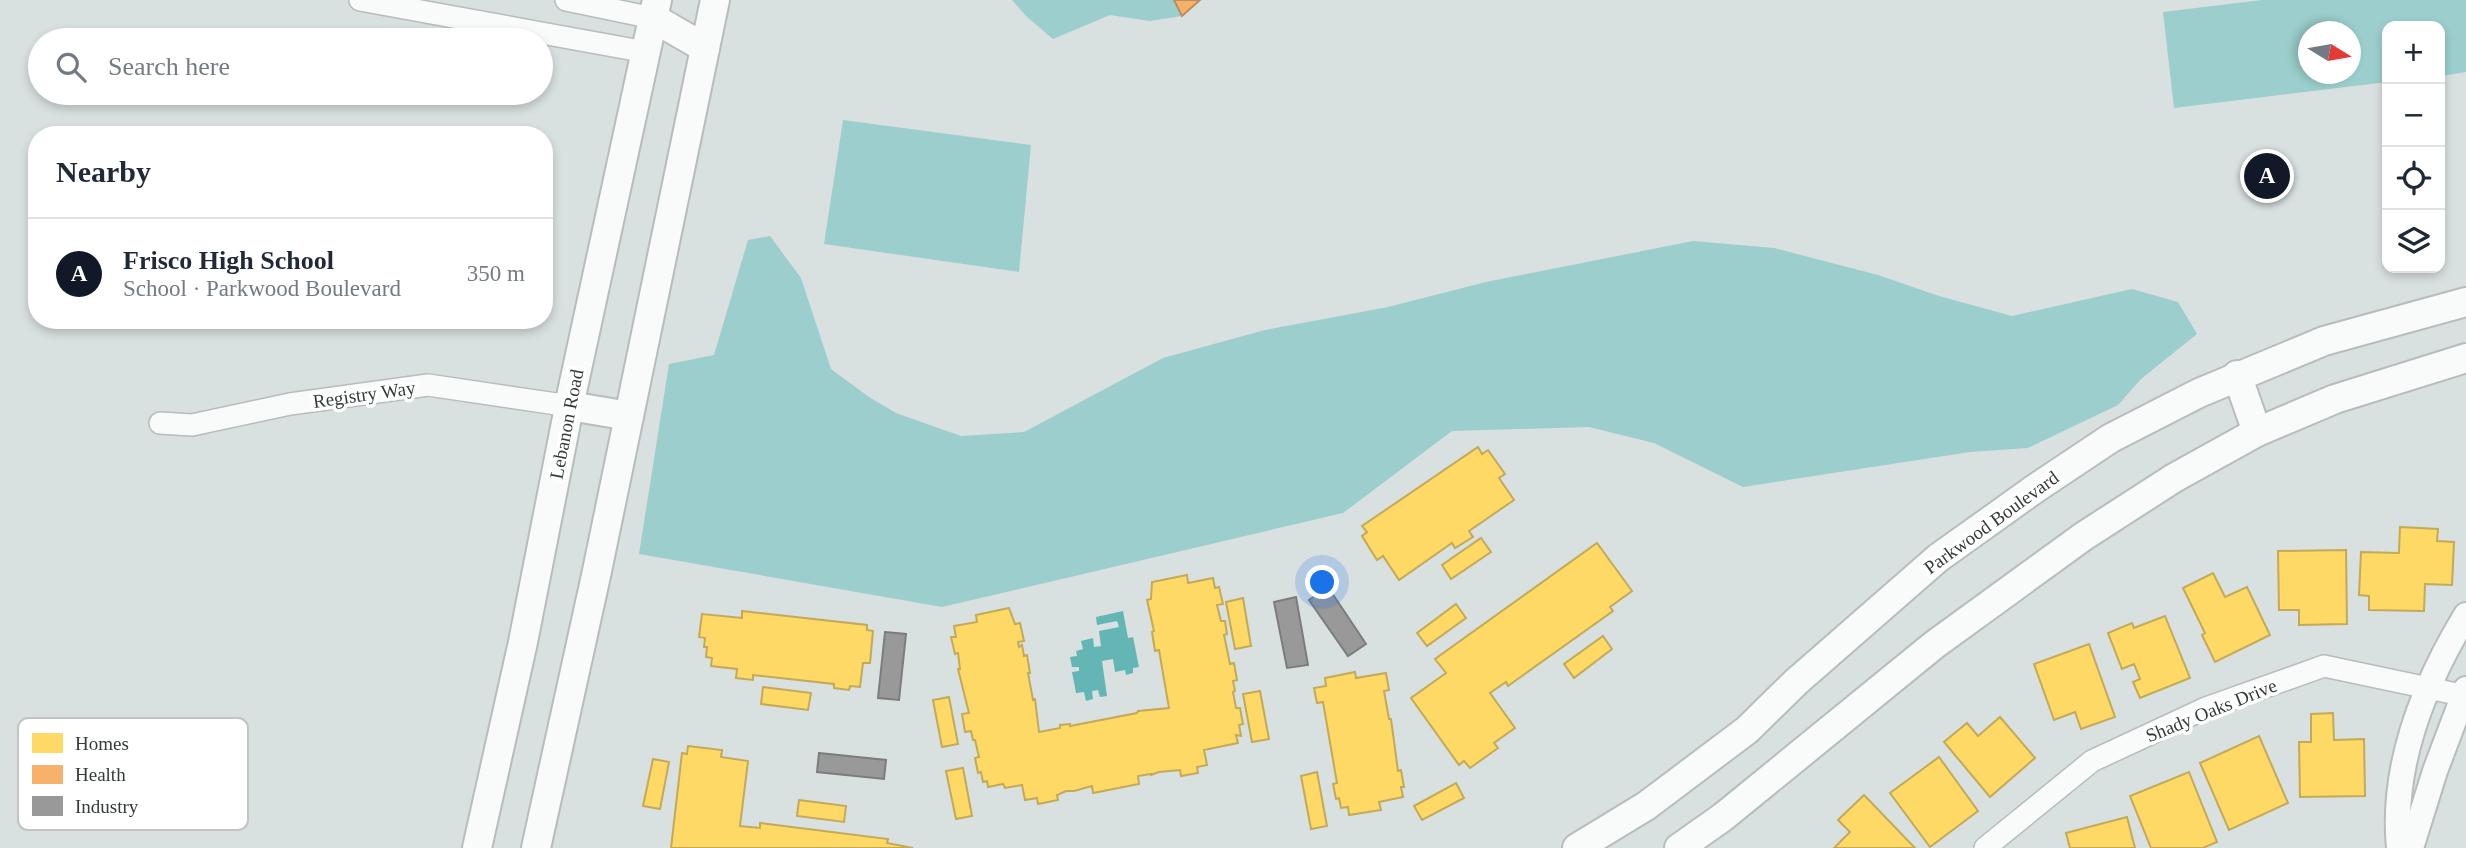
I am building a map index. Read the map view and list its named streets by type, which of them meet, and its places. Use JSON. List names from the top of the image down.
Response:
{
  "streets": {
    "main road": ["Lebanon Road", "Parkwood Boulevard"],
    "street": ["Registry Way", "Shady Oaks Drive"]
  },
  "crossings": [
    ["Registry Way", "Lebanon Road"]
  ],
  "legend": ["Homes", "Health", "Industry"],
  "north": "right",
  "page": {
    "map_buttons": ["+", "−"],
    "search": "Search here",
    "heading": "Nearby",
    "pins": "A",
    "list": [
      {
        "mark": "A",
        "name": "Frisco High School",
        "note": "School · Parkwood Boulevard",
        "value": "350 m"
      }
    ]
  }
}
